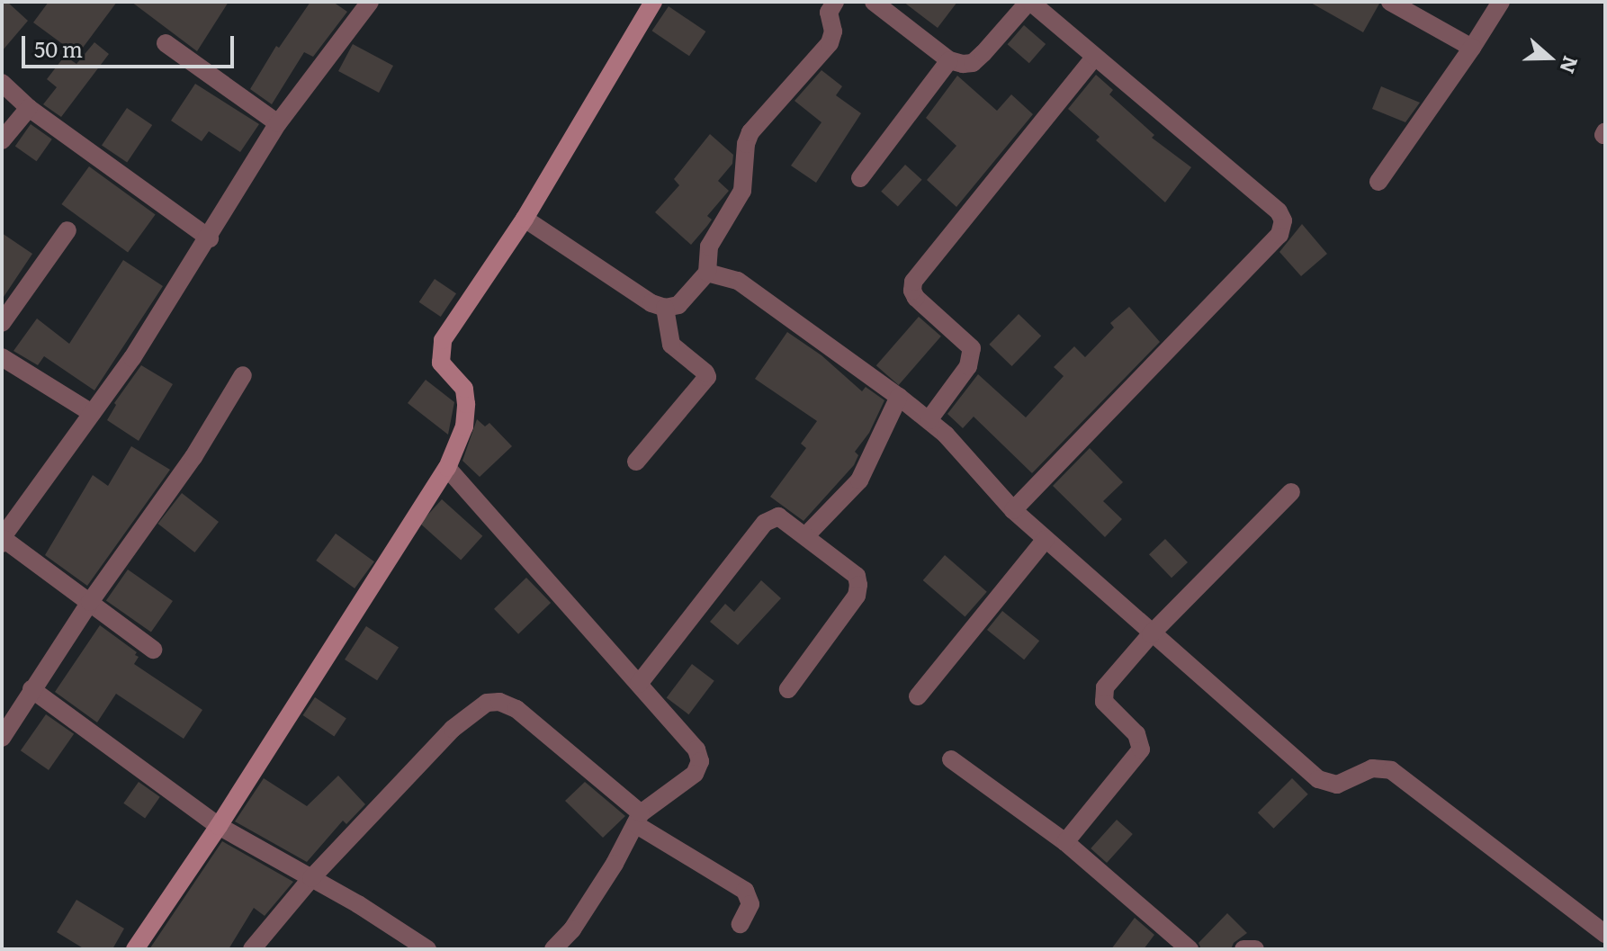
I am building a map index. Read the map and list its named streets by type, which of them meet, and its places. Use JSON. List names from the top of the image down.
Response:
{
  "scale_bar": "50 m",
  "north": "right"
}
